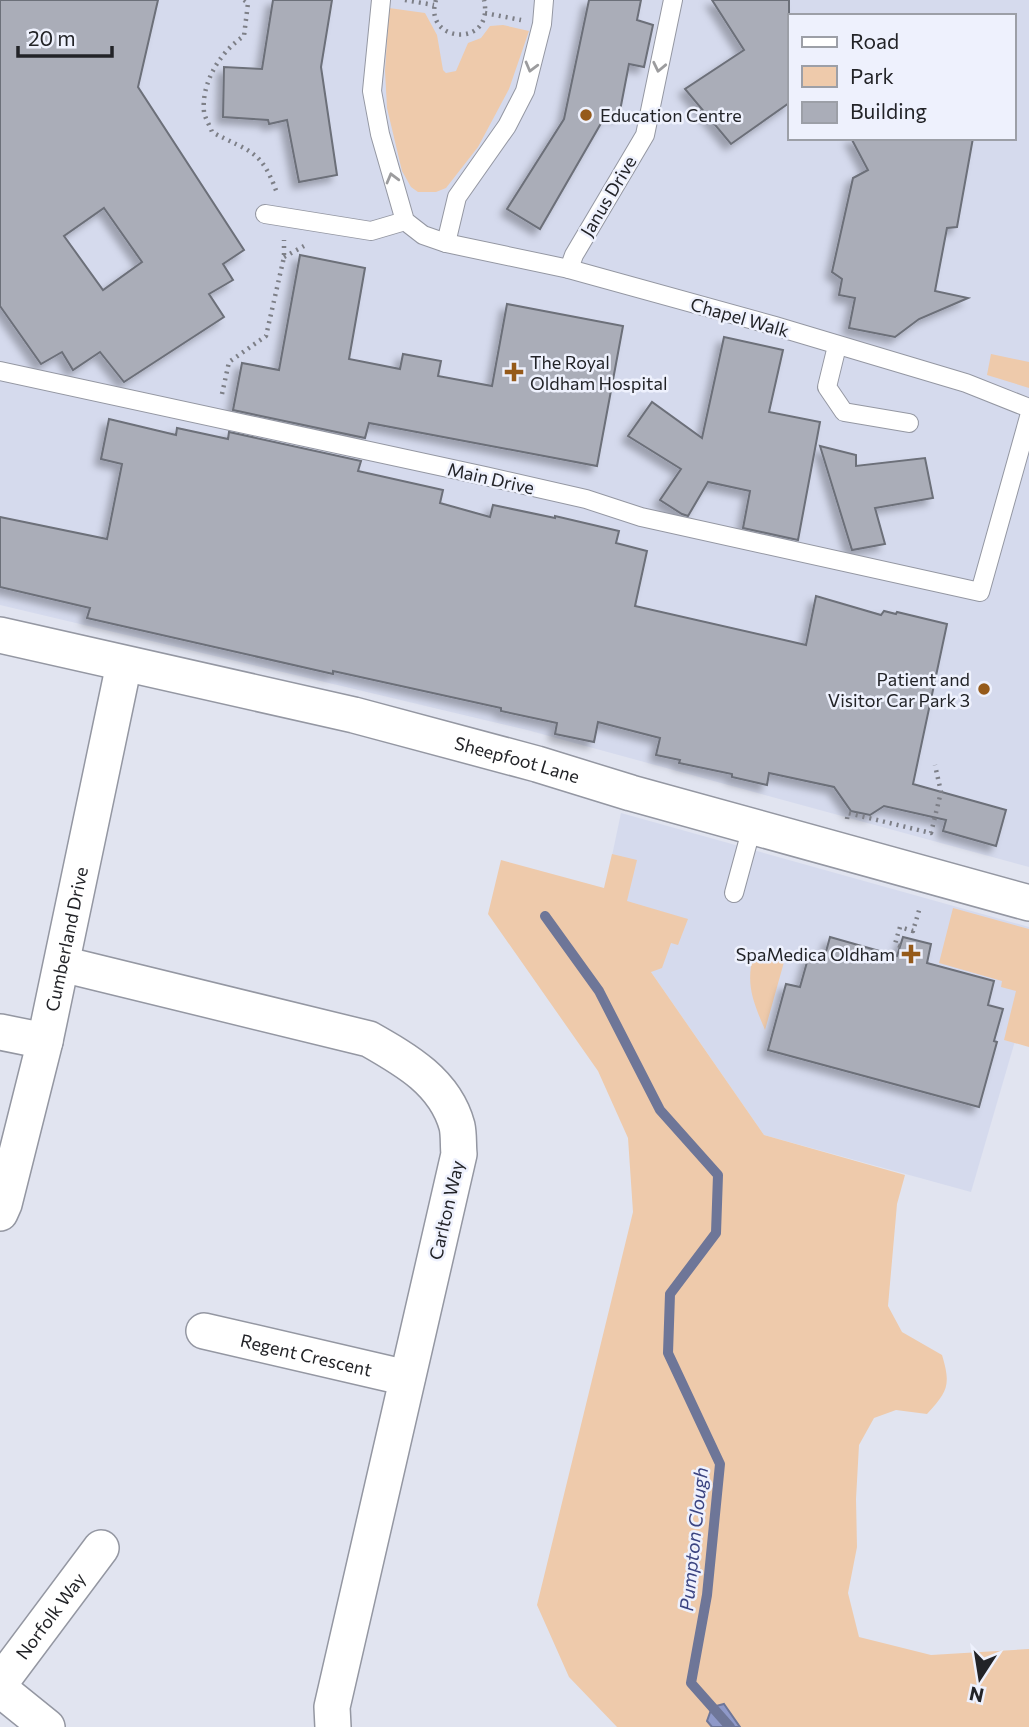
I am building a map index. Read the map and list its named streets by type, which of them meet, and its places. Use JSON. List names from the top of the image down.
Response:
{
  "streets": {
    "street": [
      "Sheepfoot Lane",
      "Cumberland Drive",
      "Carlton Way",
      "Regent Crescent",
      "Norfolk Way"
    ],
    "lane": ["Janus Drive", "Chapel Walk", "Main Drive"]
  },
  "crossings": [
    ["Janus Drive", "Chapel Walk"],
    ["Sheepfoot Lane", "Cumberland Drive"],
    ["Cumberland Drive", "Carlton Way"],
    ["Carlton Way", "Regent Crescent"]
  ],
  "water": ["Pumpton Clough"],
  "places": {
    "other": ["Education Centre", "Patient and Visitor Car Park 3"],
    "health": ["The Royal Oldham Hospital", "SpaMedica Oldham"]
  },
  "legend": ["Road", "Park", "Building"],
  "scale_bar": "20 m",
  "north": "bottom"
}
